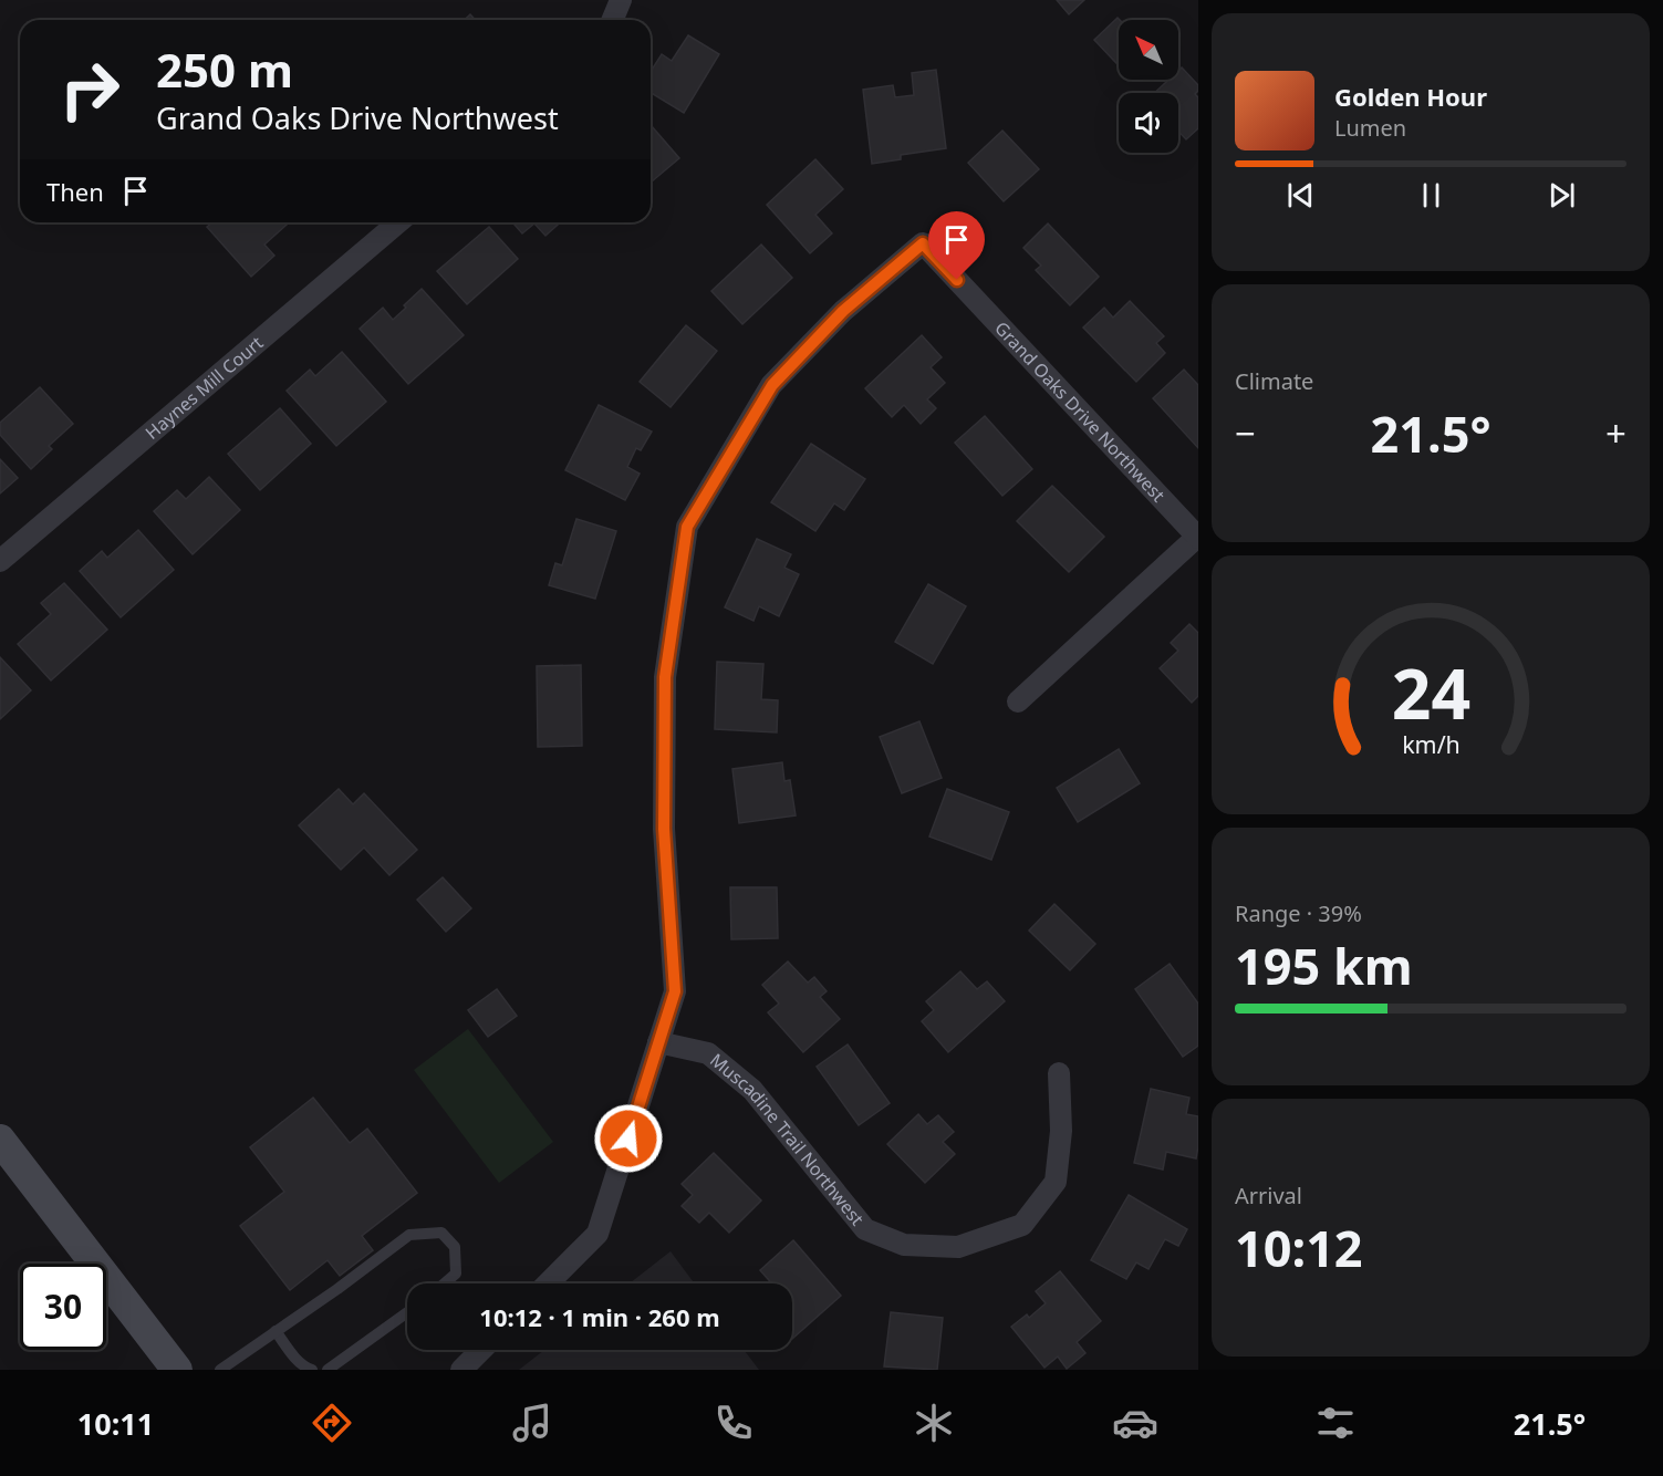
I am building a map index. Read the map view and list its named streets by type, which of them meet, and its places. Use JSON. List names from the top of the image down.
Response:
{
  "streets": {
    "street": ["Haynes Mill Court", "Grand Oaks Drive Northwest", "Muscadine Trail Northwest"]
  },
  "crossings": [
    ["Grand Oaks Drive Northwest", "Muscadine Trail Northwest"]
  ],
  "north": "top left",
  "page": {
    "turn": ["250 m", "Grand Oaks Drive Northwest"],
    "song": ["Golden Hour", "Lumen"],
    "then": "Then",
    "tile": [
      "Climate",
      ["Range · 39%", "195 km"],
      ["Arrival", "10:12"]
    ],
    "heat": ["−", "21.5°", "+"],
    "limit": "30",
    "trip": "10:12 · 1 min · 260 m",
    "tabs": ["10:11", "21.5°"],
    "gauge": ["24", "km/h"]
  }
}
